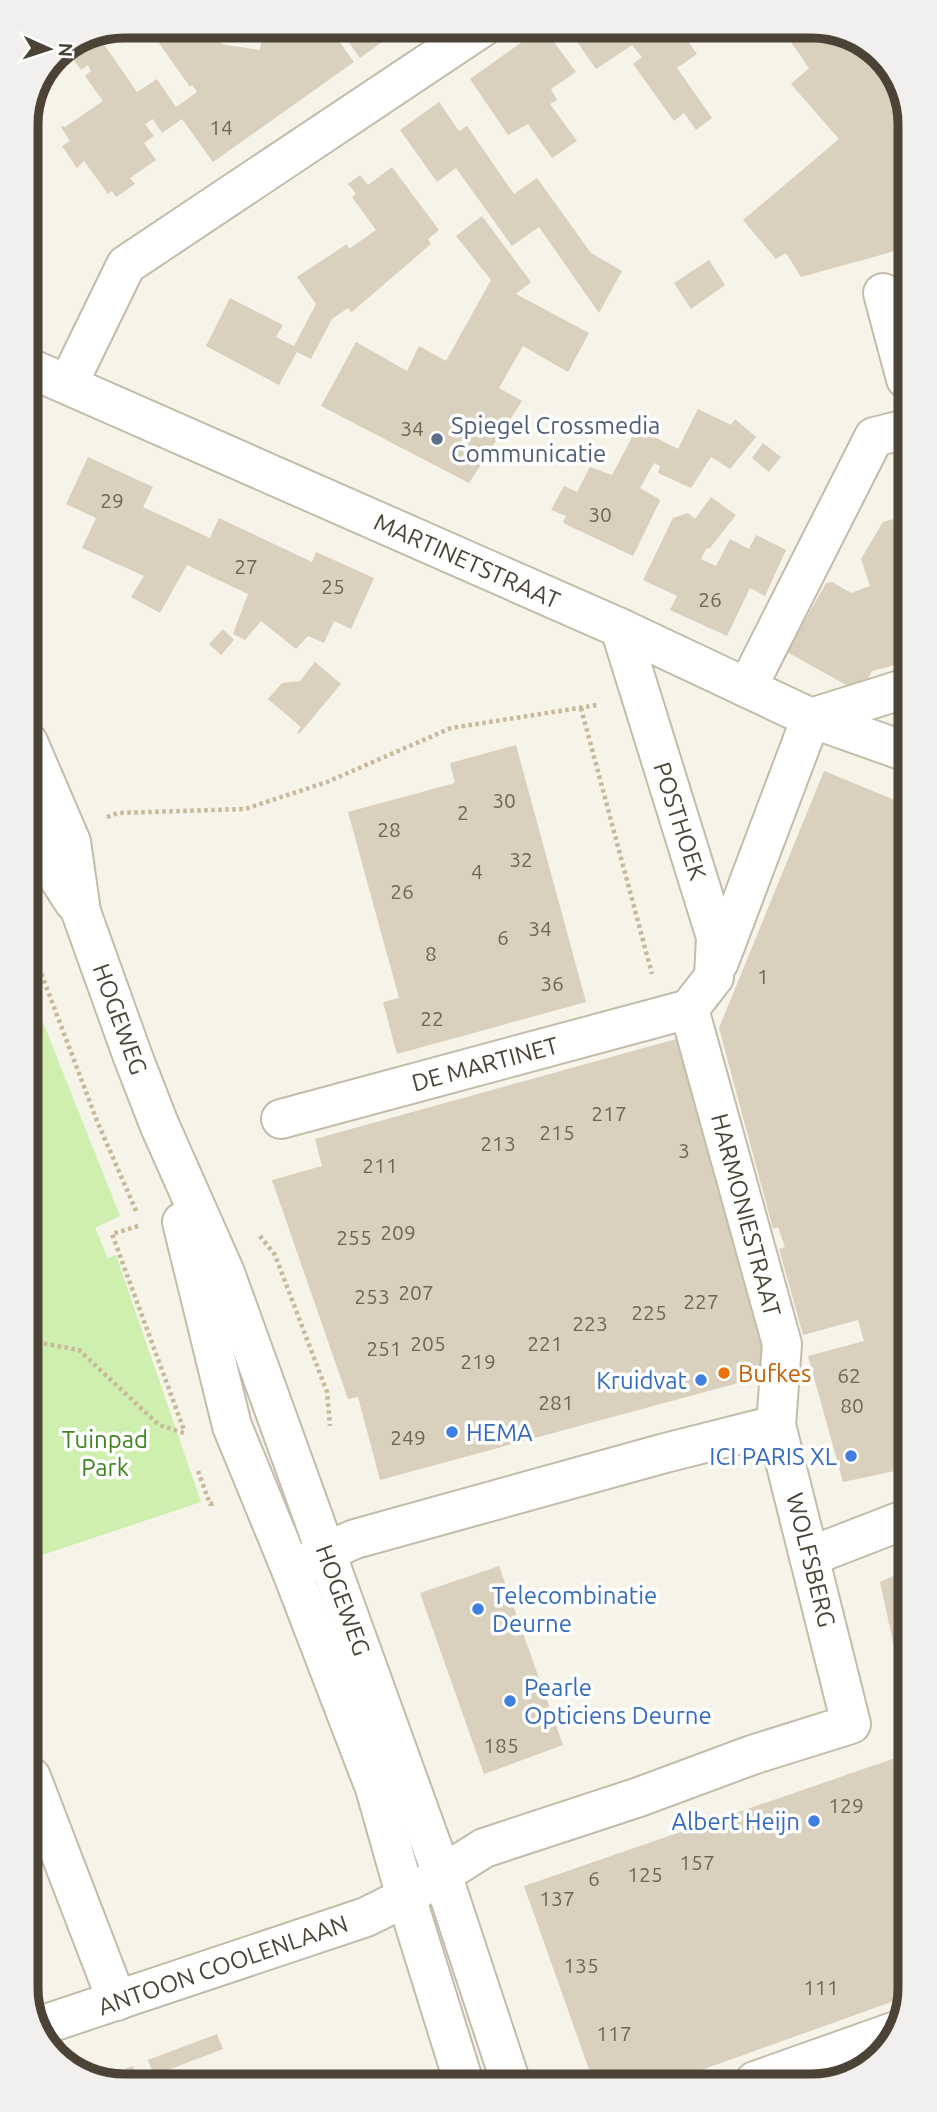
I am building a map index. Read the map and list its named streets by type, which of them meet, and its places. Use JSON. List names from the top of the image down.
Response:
{
  "streets": {
    "street": [
      "MARTINETSTRAAT",
      "POSTHOEK",
      "HOGEWEG",
      "DE MARTINET",
      "HARMONIESTRAAT",
      "WOLFSBERG",
      "ANTOON COOLENLAAN"
    ]
  },
  "crossings": [
    ["MARTINETSTRAAT", "POSTHOEK"],
    ["HOGEWEG", "WOLFSBERG"],
    ["HOGEWEG", "ANTOON COOLENLAAN"],
    ["DE MARTINET", "HARMONIESTRAAT"],
    ["HARMONIESTRAAT", "WOLFSBERG"],
    ["WOLFSBERG", "ANTOON COOLENLAAN"]
  ],
  "parks": ["Tuinpad Park"],
  "places": [
    "Spiegel Crossmedia Communicatie",
    "Bufkes",
    "Kruidvat",
    "HEMA",
    "ICI PARIS XL",
    "Telecombinatie Deurne",
    "Pearle Opticiens Deurne",
    "Albert Heijn"
  ],
  "house_numbers": [
    "14",
    "34",
    "29",
    "30",
    "27",
    "25",
    "26",
    "30",
    "2",
    "28",
    "32",
    "4",
    "26",
    "34",
    "6",
    "8",
    "1",
    "36",
    "22",
    "217",
    "215",
    "213",
    "3",
    "211",
    "209",
    "255",
    "207",
    "253",
    "227",
    "225",
    "223",
    "205",
    "221",
    "251",
    "219",
    "62",
    "281",
    "80",
    "249",
    "185",
    "129",
    "157",
    "125",
    "6",
    "137",
    "135",
    "111",
    "117"
  ],
  "north": "right"
}
